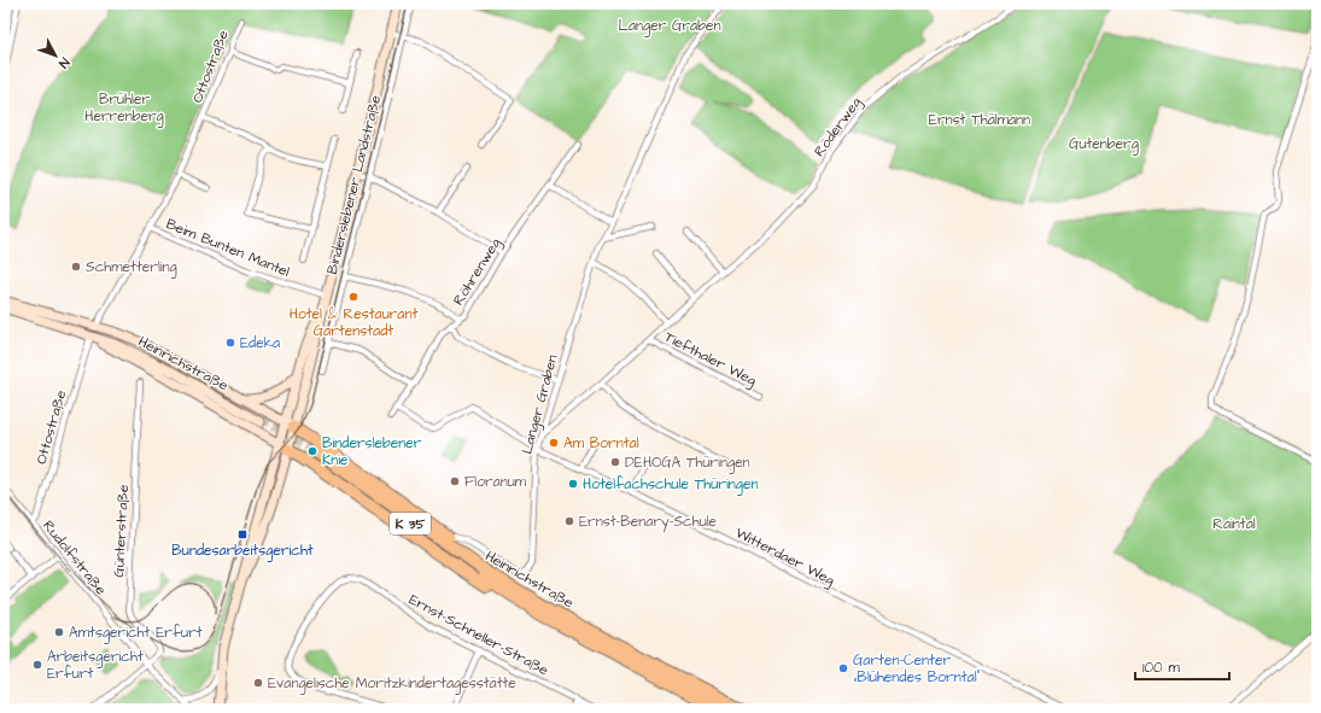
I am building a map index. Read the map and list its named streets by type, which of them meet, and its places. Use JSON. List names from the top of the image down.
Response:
{
  "streets": {
    "highway": ["Heinrichstraße", "K 35"],
    "main road": ["Binderslebener Landstraße"],
    "street": [
      "Ottostraße",
      "Röderweg",
      "Beim Bunten Mantel",
      "Röhrenweg",
      "Tiefthaler Weg",
      "Langer Graben",
      "Günterstraße",
      "Witterdaer Weg",
      "Rudolfstraße",
      "Ernst-Schneller-Straße"
    ]
  },
  "crossings": [
    ["Ottostraße", "Beim Bunten Mantel"],
    ["Ottostraße", "Heinrichstraße"],
    ["Ottostraße", "Rudolfstraße"],
    ["Röderweg", "Tiefthaler Weg"],
    ["Röderweg", "Langer Graben"],
    ["Binderslebener Landstraße", "Beim Bunten Mantel"],
    ["Binderslebener Landstraße", "Heinrichstraße"],
    ["Binderslebener Landstraße", "K 35"],
    ["Röhrenweg", "Witterdaer Weg"],
    ["Heinrichstraße", "K 35"],
    ["Langer Graben", "K 35"],
    ["Langer Graben", "Witterdaer Weg"],
    ["Günterstraße", "Rudolfstraße"]
  ],
  "parks": [
    "Langer Graben",
    "Brühler Herrenberg",
    "Ernst Thälmann",
    "Gutenberg",
    "Raintal"
  ],
  "places": {
    "other": [
      "Schmetterling",
      "Hotel & Restaurant Gartenstadt",
      "Edeka",
      "Am Borntal",
      "Binderslebener Knie",
      "DEHOGA Thüringen",
      "Floranum",
      "Hotelfachschule Thüringen",
      "Ernst-Benary-Schule",
      "Amtsgericht Erfurt",
      "Arbeitsgericht Erfurt",
      "Garten-Center „Blühendes Borntal“",
      "Evangelische Moritzkindertagesstätte"
    ],
    "transit": ["Bundesarbeitsgericht"]
  },
  "scale_bar": "100 m",
  "north": "bottom right"
}
